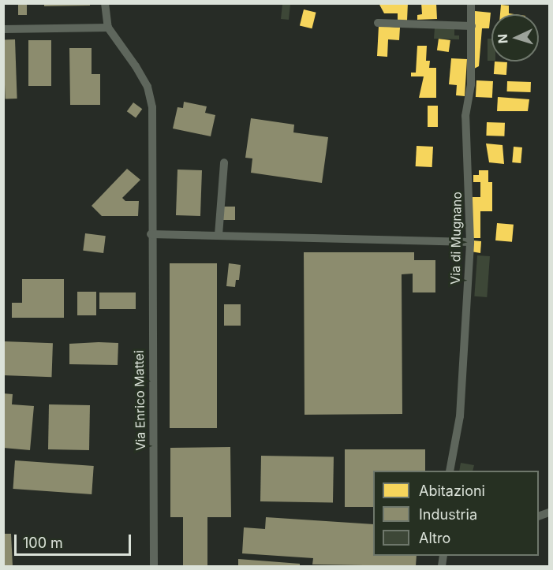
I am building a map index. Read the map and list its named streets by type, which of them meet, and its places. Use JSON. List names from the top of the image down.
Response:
{
  "streets": {
    "street": ["Via di Mugnano", "Via Enrico Mattei"]
  },
  "legend": ["Abitazioni", "Industria", "Altro"],
  "scale_bar": "100 m",
  "north": "left"
}
